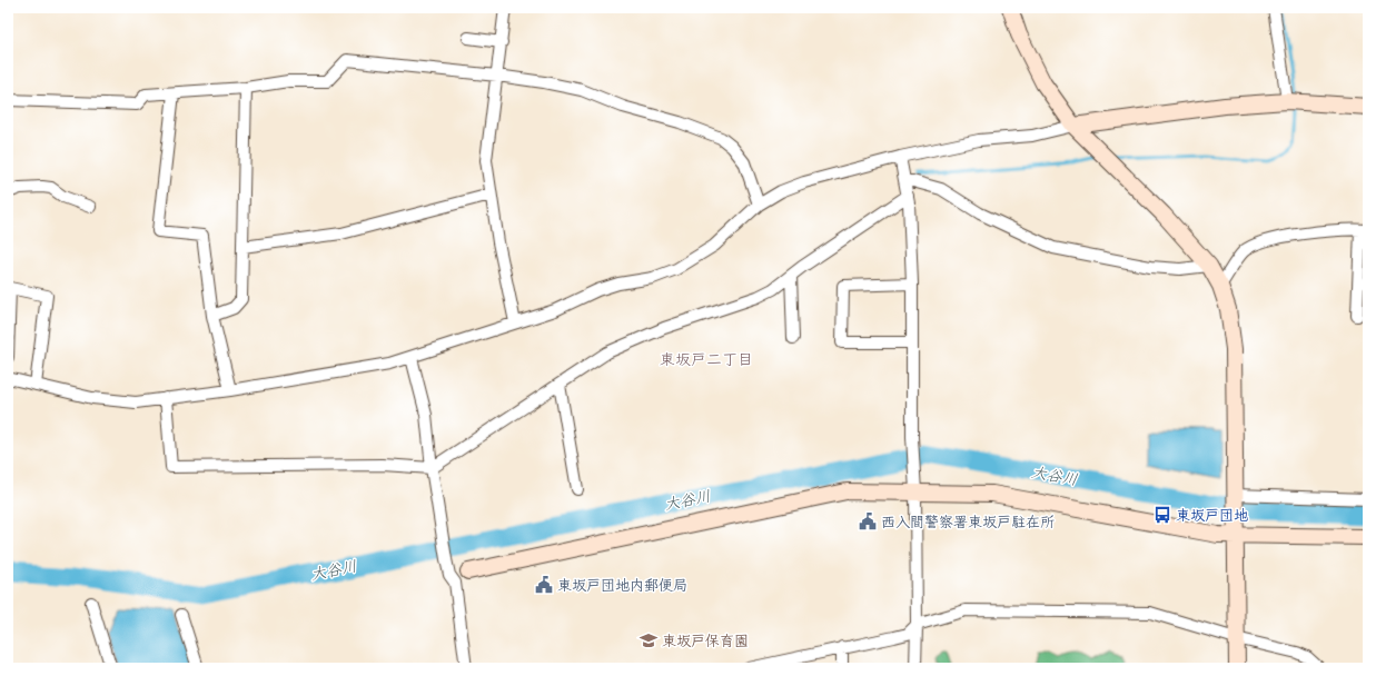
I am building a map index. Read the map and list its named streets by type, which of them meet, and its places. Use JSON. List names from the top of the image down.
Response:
{
  "districts": ["東坂戸二丁目"],
  "water": ["大谷川"],
  "places": {
    "bus stop": ["東坂戸団地"],
    "public building": ["西入間警察署東坂戸駐在所", "東坂戸団地内郵便局"],
    "school or university": ["東坂戸保育園"]
  }
}
